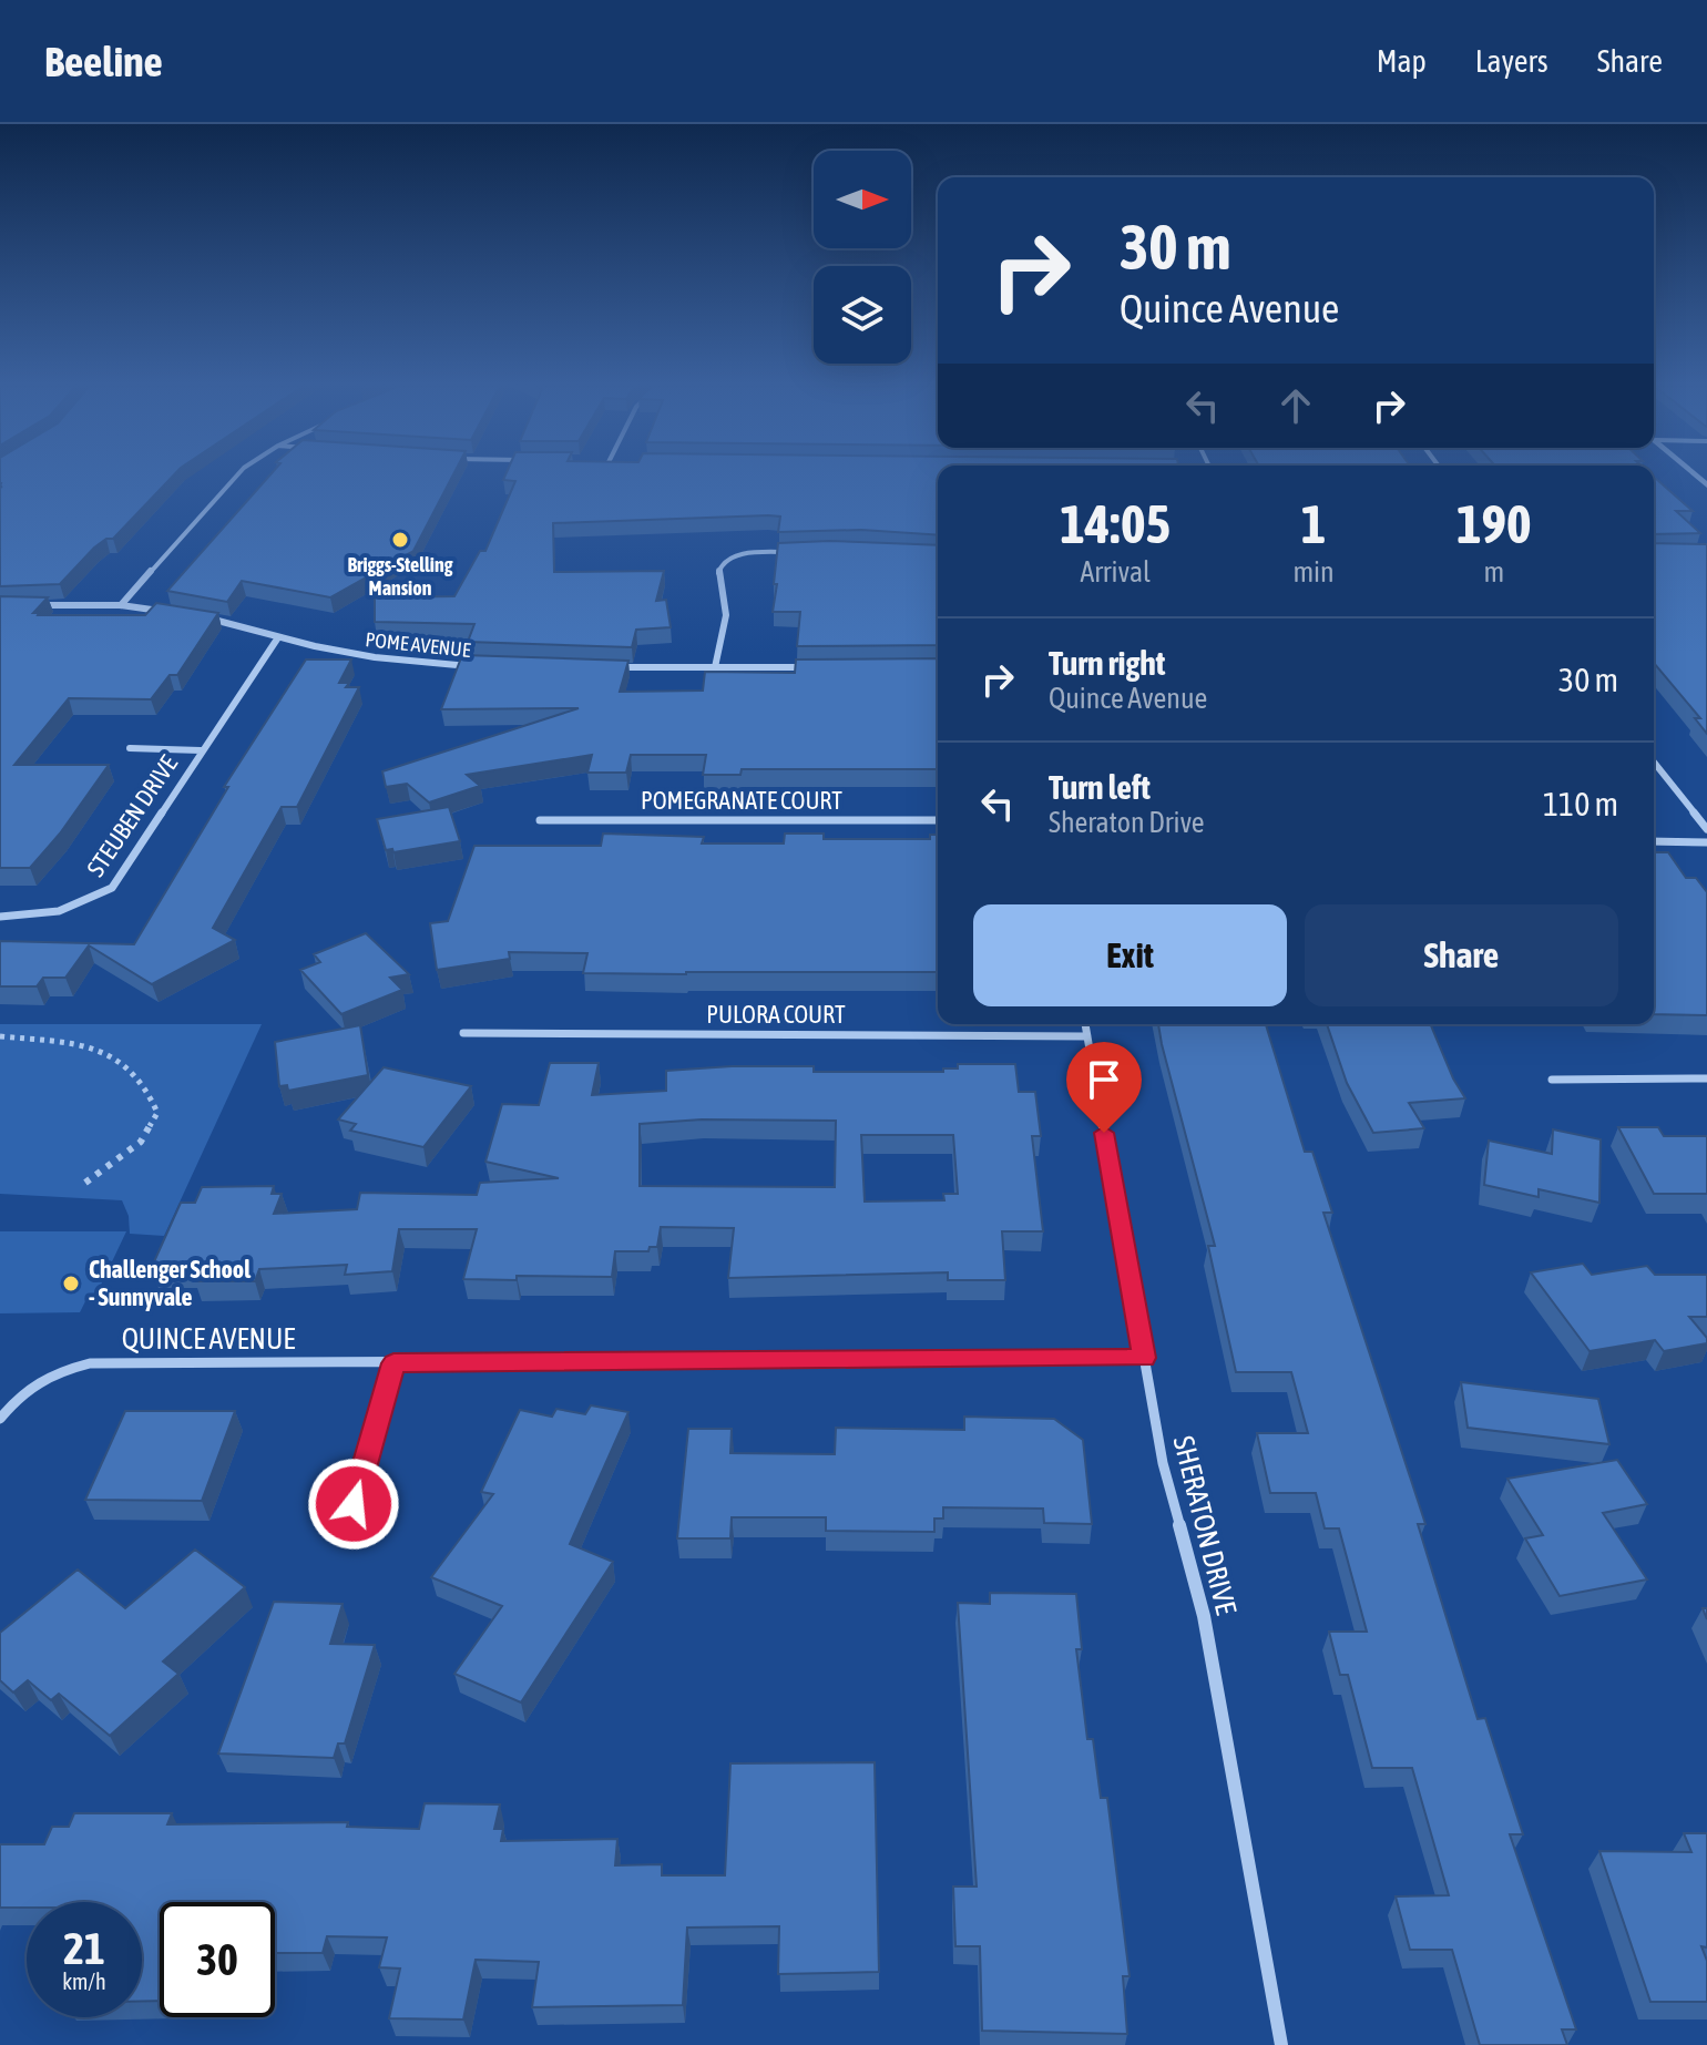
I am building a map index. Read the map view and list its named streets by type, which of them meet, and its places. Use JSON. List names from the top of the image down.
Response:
{
  "streets": {
    "street": [
      "POME AVENUE",
      "POMEGRANATE COURT",
      "STEUBEN DRIVE",
      "PULORA COURT",
      "QUINCE AVENUE",
      "SHERATON DRIVE"
    ]
  },
  "crossings": [
    ["POME AVENUE", "STEUBEN DRIVE"],
    ["PULORA COURT", "SHERATON DRIVE"],
    ["QUINCE AVENUE", "SHERATON DRIVE"]
  ],
  "places": ["Briggs-Stelling Mansion", "Challenger School - Sunnyvale"],
  "north": "right",
  "page": {
    "header": "Beeline",
    "nav": ["Map", "Layers", "Share"],
    "turn": ["30 m", "Quince Avenue"],
    "eta": [
      "14:05",
      "Arrival",
      "1",
      "min",
      "190",
      "m"
    ],
    "list": [
      {
        "name": "Turn right",
        "note": "Quince Avenue",
        "value": "30 m"
      },
      {
        "name": "Turn left",
        "note": "Sheraton Drive",
        "value": "110 m"
      }
    ],
    "buttons": ["Exit", "Share"],
    "speed": "21 km/h",
    "limit": "30"
  }
}
